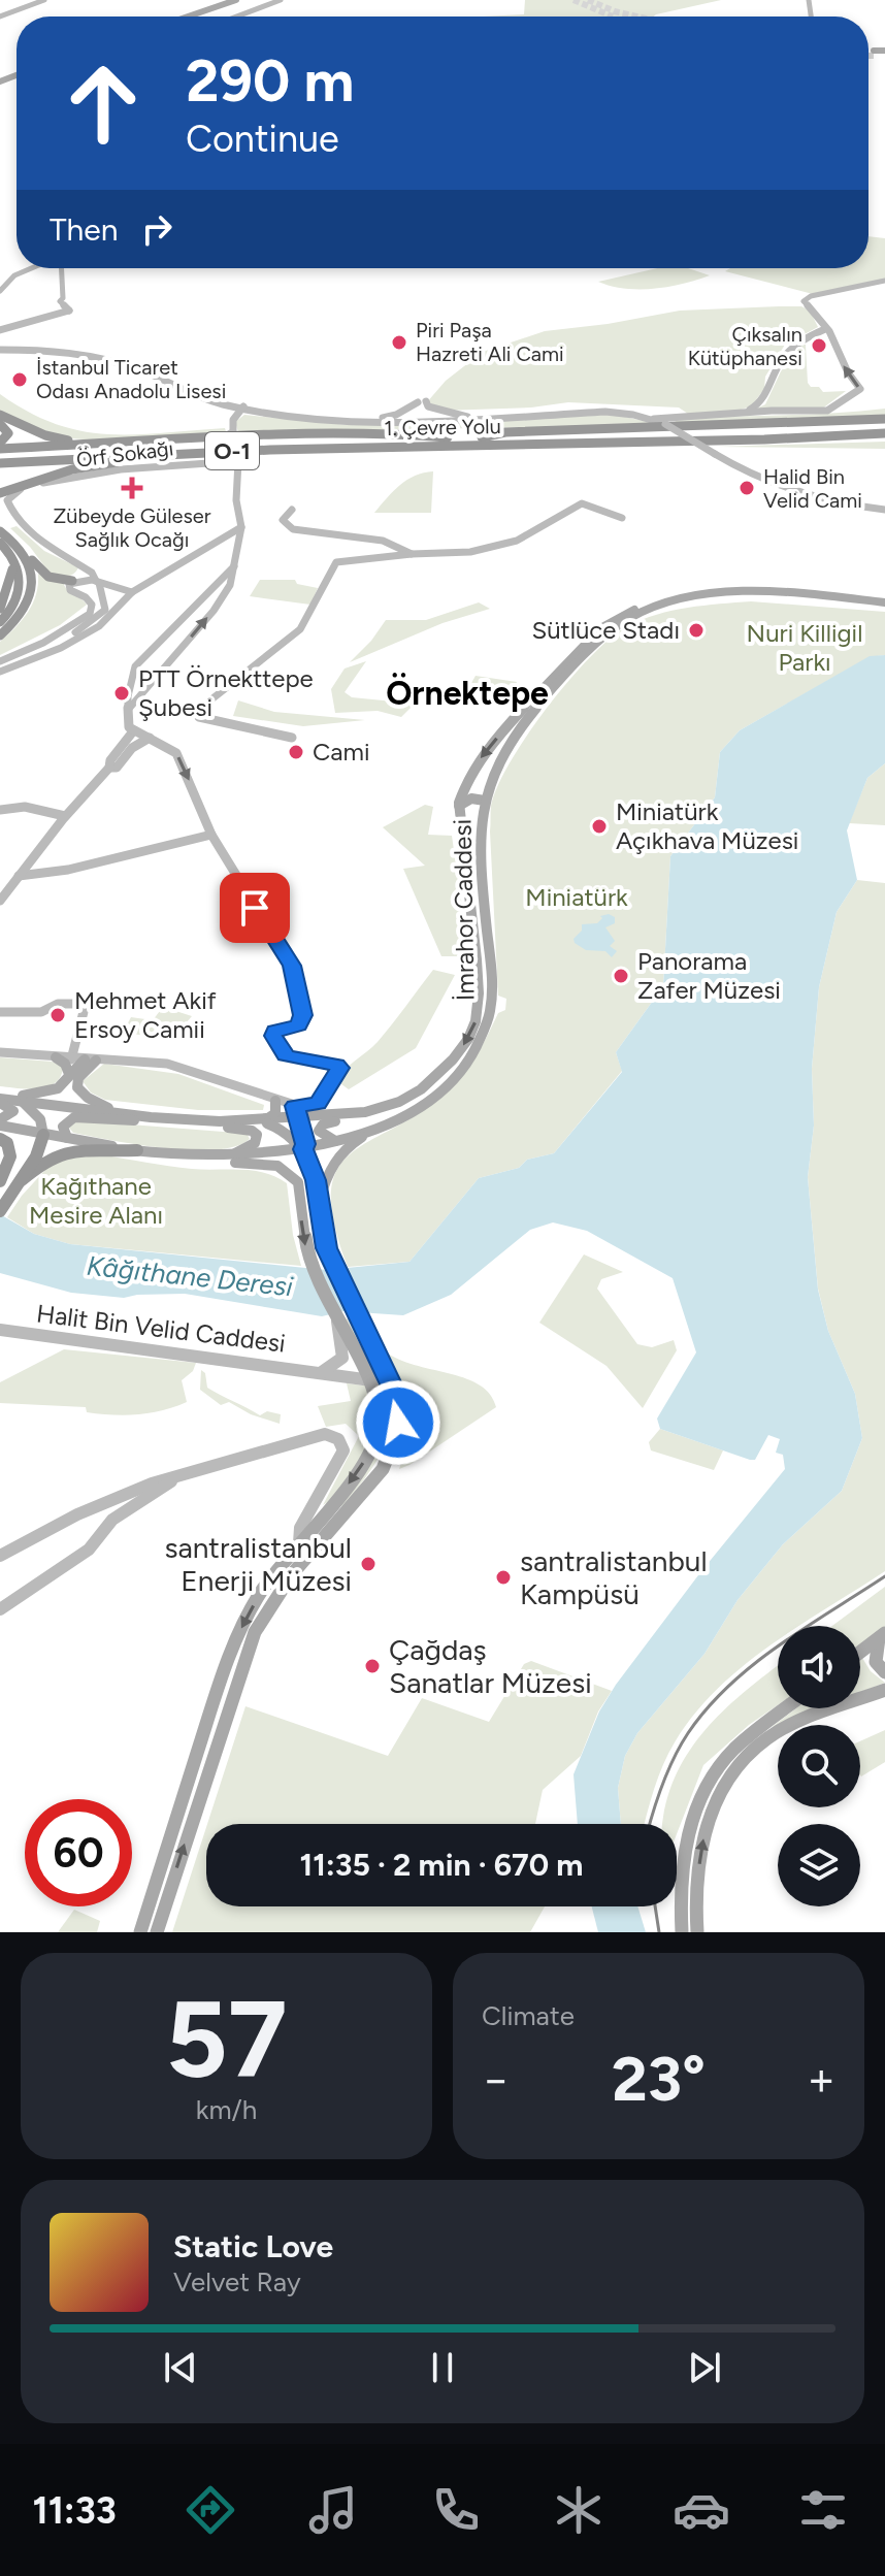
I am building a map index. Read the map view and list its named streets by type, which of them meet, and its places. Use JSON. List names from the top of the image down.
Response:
{
  "streets": {
    "highway": ["1. Çevre Yolu", "O-1"],
    "main road": ["Örf Sokağı", "İmrahor Caddesi", "Halit Bin Velid Caddesi"]
  },
  "districts": ["Örnektepe"],
  "water": ["Kâğıthane Deresi"],
  "parks": ["Nuri Killigil Parkı", "Miniatürk", "Kağıthane Mesire Alanı"],
  "places": {
    "other": [
      "Piri Paşa Hazreti Ali Cami",
      "Çıksalın Kütüphanesi",
      "İstanbul Ticaret Odası Anadolu Lisesi",
      "Halid Bin Velid Cami",
      "Sütlüce Stadı",
      "PTT Örnekttepe Şubesi",
      "Cami",
      "Miniatürk Açıkhava Müzesi",
      "Panorama Zafer Müzesi",
      "Mehmet Akif Ersoy Camii",
      "santralistanbul Enerji Müzesi",
      "santralistanbul Kampüsü",
      "Çağdaş Sanatlar Müzesi"
    ],
    "health": ["Zübeyde Güleser Sağlık Ocağı"]
  },
  "page": {
    "turn": ["290 m", "Continue"],
    "then": "Then",
    "limit": "60",
    "trip": "11:35 · 2 min · 670 m",
    "tile": [
      ["57", "km/h"],
      "Climate"
    ],
    "heat": ["−", "23°", "+"],
    "song": ["Static Love", "Velvet Ray"],
    "tabs": "11:33"
  }
}
